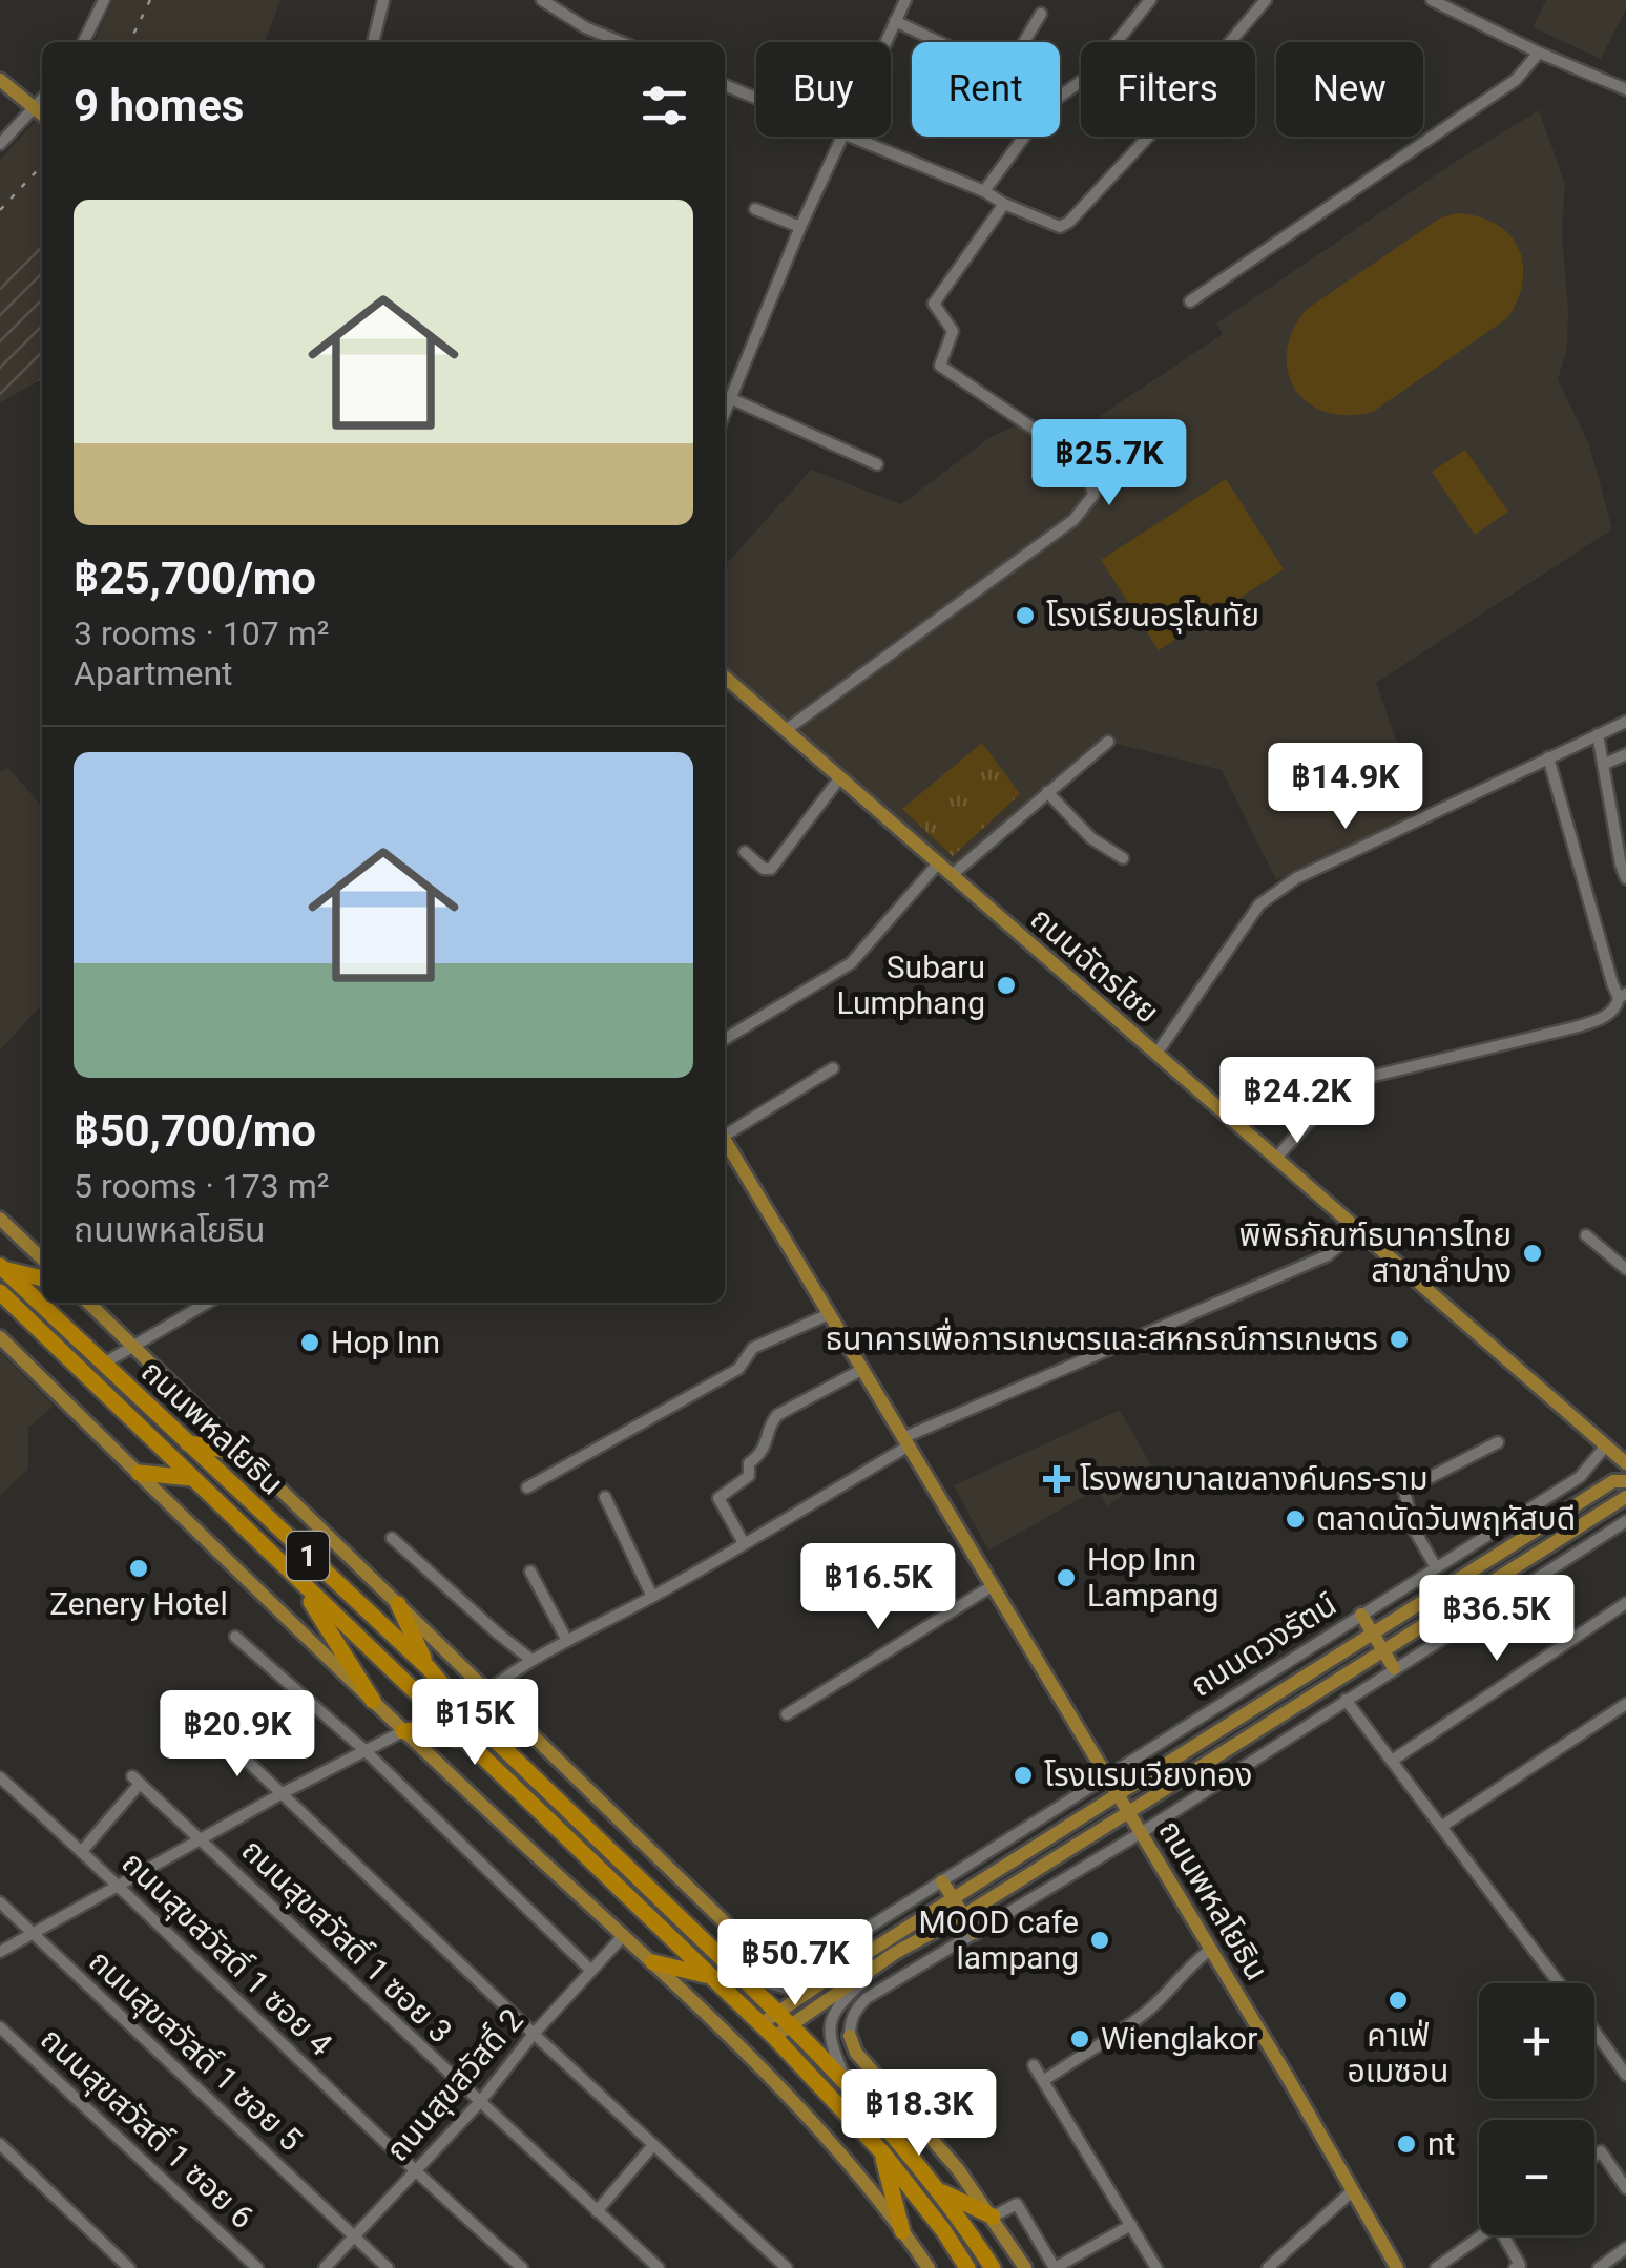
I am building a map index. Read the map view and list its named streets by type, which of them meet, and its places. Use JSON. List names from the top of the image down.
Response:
{
  "streets": {
    "highway": ["ถนนพหลโยธิน", "1"],
    "main road": ["ถนนฉัตรไชย"],
    "street": [
      "ถนนดวงรัตน์",
      "ถนนสุขสวัสดิ์ 1 ซอย 3",
      "ถนนสุขสวัสดิ์ 1 ซอย 4",
      "ถนนสุขสวัสดิ์ 1 ซอย 5",
      "ถนนสุขสวัสดิ์ 2",
      "ถนนสุขสวัสดิ์ 1 ซอย 6"
    ]
  },
  "crossings": [
    ["ถนนฉัตรไชย", "ถนนดวงรัตน์"],
    ["ถนนพหลโยธิน", "ถนนดวงรัตน์"],
    ["1", "ถนนดวงรัตน์"],
    ["1", "ถนนสุขสวัสดิ์ 2"],
    ["ถนนสุขสวัสดิ์ 1 ซอย 3", "ถนนสุขสวัสดิ์ 1 ซอย 4"],
    ["ถนนสุขสวัสดิ์ 1 ซอย 3", "ถนนสุขสวัสดิ์ 2"],
    ["ถนนสุขสวัสดิ์ 1 ซอย 4", "ถนนสุขสวัสดิ์ 2"],
    ["ถนนสุขสวัสดิ์ 1 ซอย 5", "ถนนสุขสวัสดิ์ 2"]
  ],
  "places": {
    "other": [
      "โรงเรียนอรุโณทัย",
      "Subaru Lumphang",
      "พิพิธภัณฑ์ธนาคารไทย สาขาลำปาง",
      "ธนาคารเพื่อการเกษตรและสหกรณ์การเกษตร",
      "Hop Inn",
      "ตลาดนัดวันพฤหัสบดี",
      "Zenery Hotel",
      "Hop Inn Lampang",
      "โรงแรมเวียงทอง",
      "MOOD cafe lampang",
      "คาเฟ่ อเมซอน",
      "Wienglakor",
      "nt"
    ],
    "health": ["โรงพยาบาลเขลางค์นคร-ราม"]
  },
  "page": {
    "chip": [
      "Buy",
      "Rent",
      "Filters",
      "New"
    ],
    "heading": "9 homes",
    "list": [
      {
        "name": "฿25,700/mo",
        "note": "3 rooms · 107 m² · Apartment"
      },
      {
        "name": "฿50,700/mo",
        "note": "5 rooms · 173 m² · ถนนพหลโยธิน"
      }
    ],
    "price": [
      "฿25.7K",
      "฿14.9K",
      "฿24.2K",
      "฿16.5K",
      "฿36.5K",
      "฿15K",
      "฿20.9K",
      "฿50.7K",
      "฿18.3K"
    ],
    "map_buttons": ["+", "−"]
  }
}
